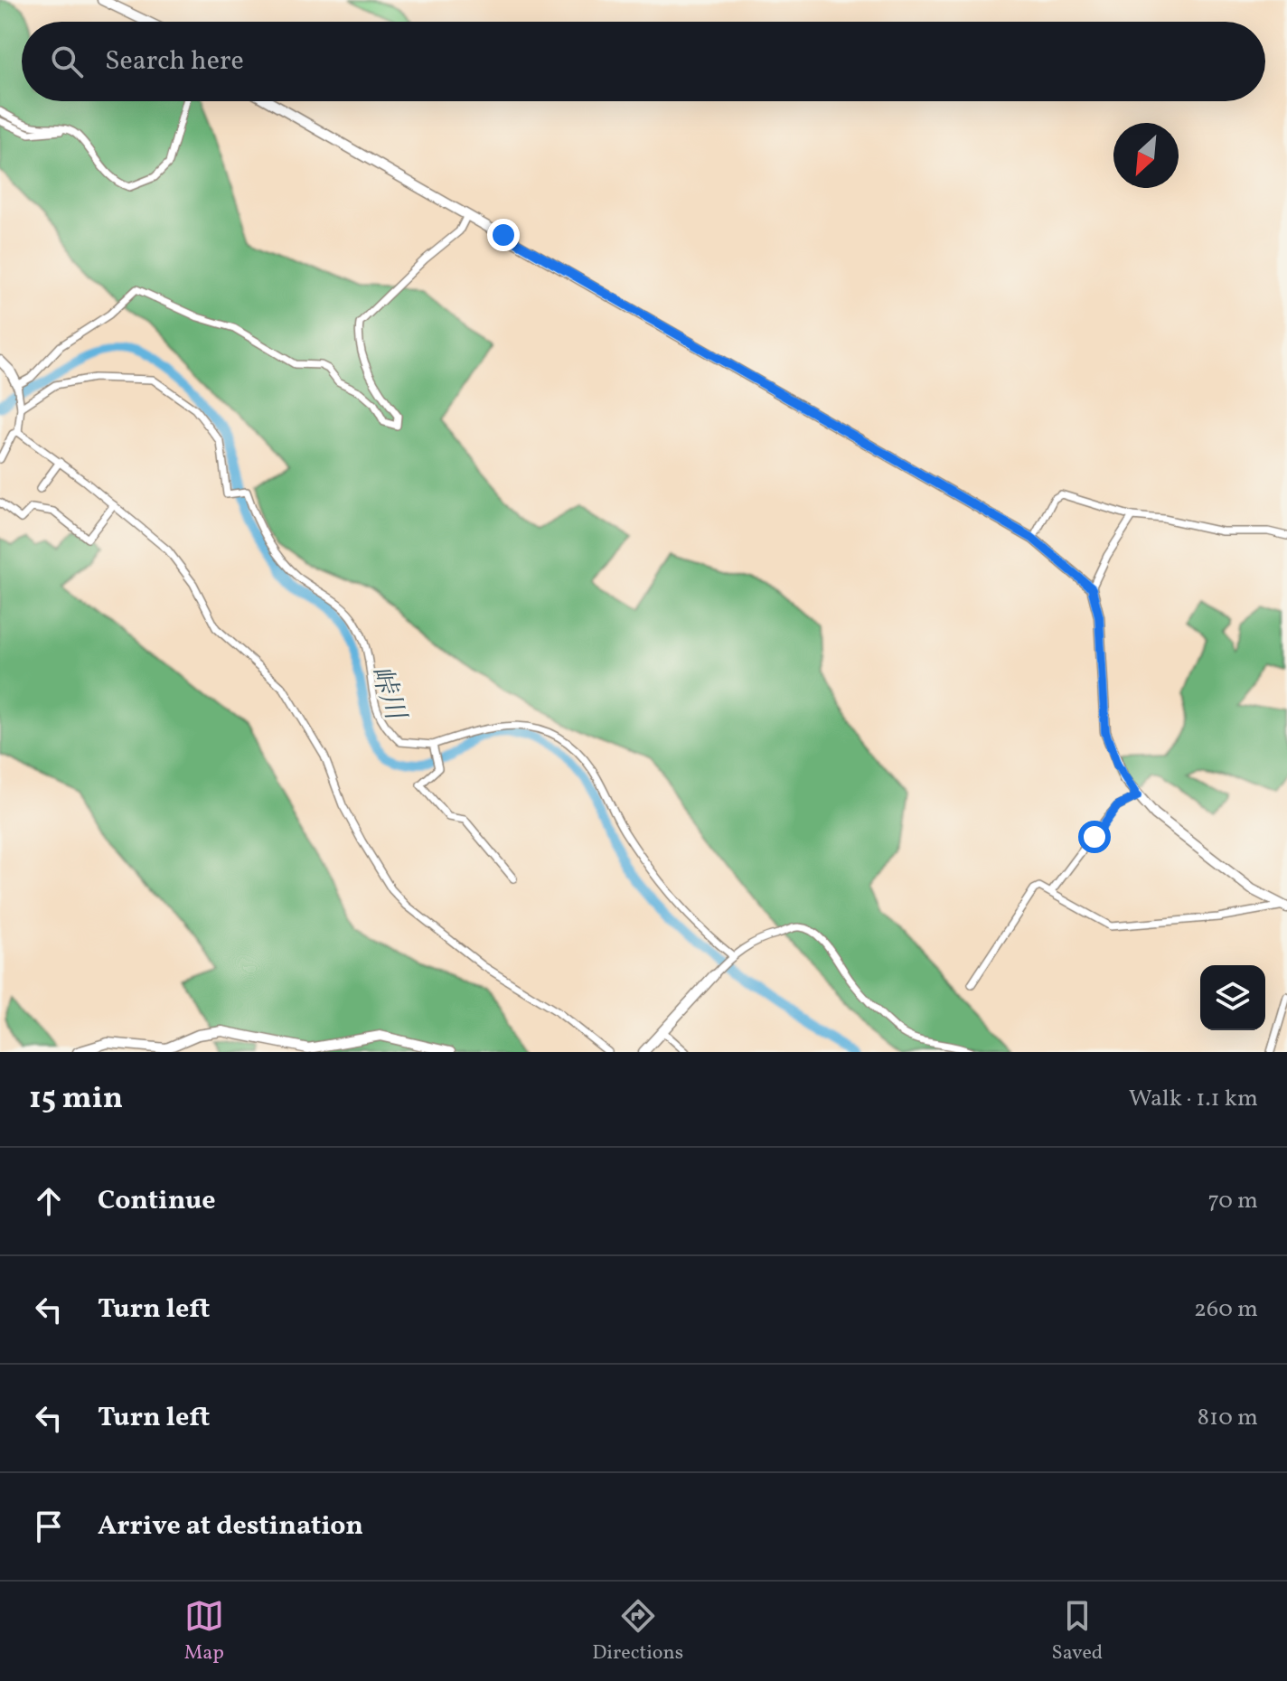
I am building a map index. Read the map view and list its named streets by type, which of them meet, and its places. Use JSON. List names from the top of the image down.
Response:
{
  "water": ["峠川"],
  "north": "bottom left",
  "page": {
    "search": "Search here",
    "heading": ["15 min", "Walk · 1.1 km"],
    "list": [
      ["Continue", "70 m"],
      ["Turn left", "260 m"],
      ["Turn left", "810 m"],
      "Arrive at destination"
    ],
    "nav": ["Map", "Directions", "Saved"]
  }
}
